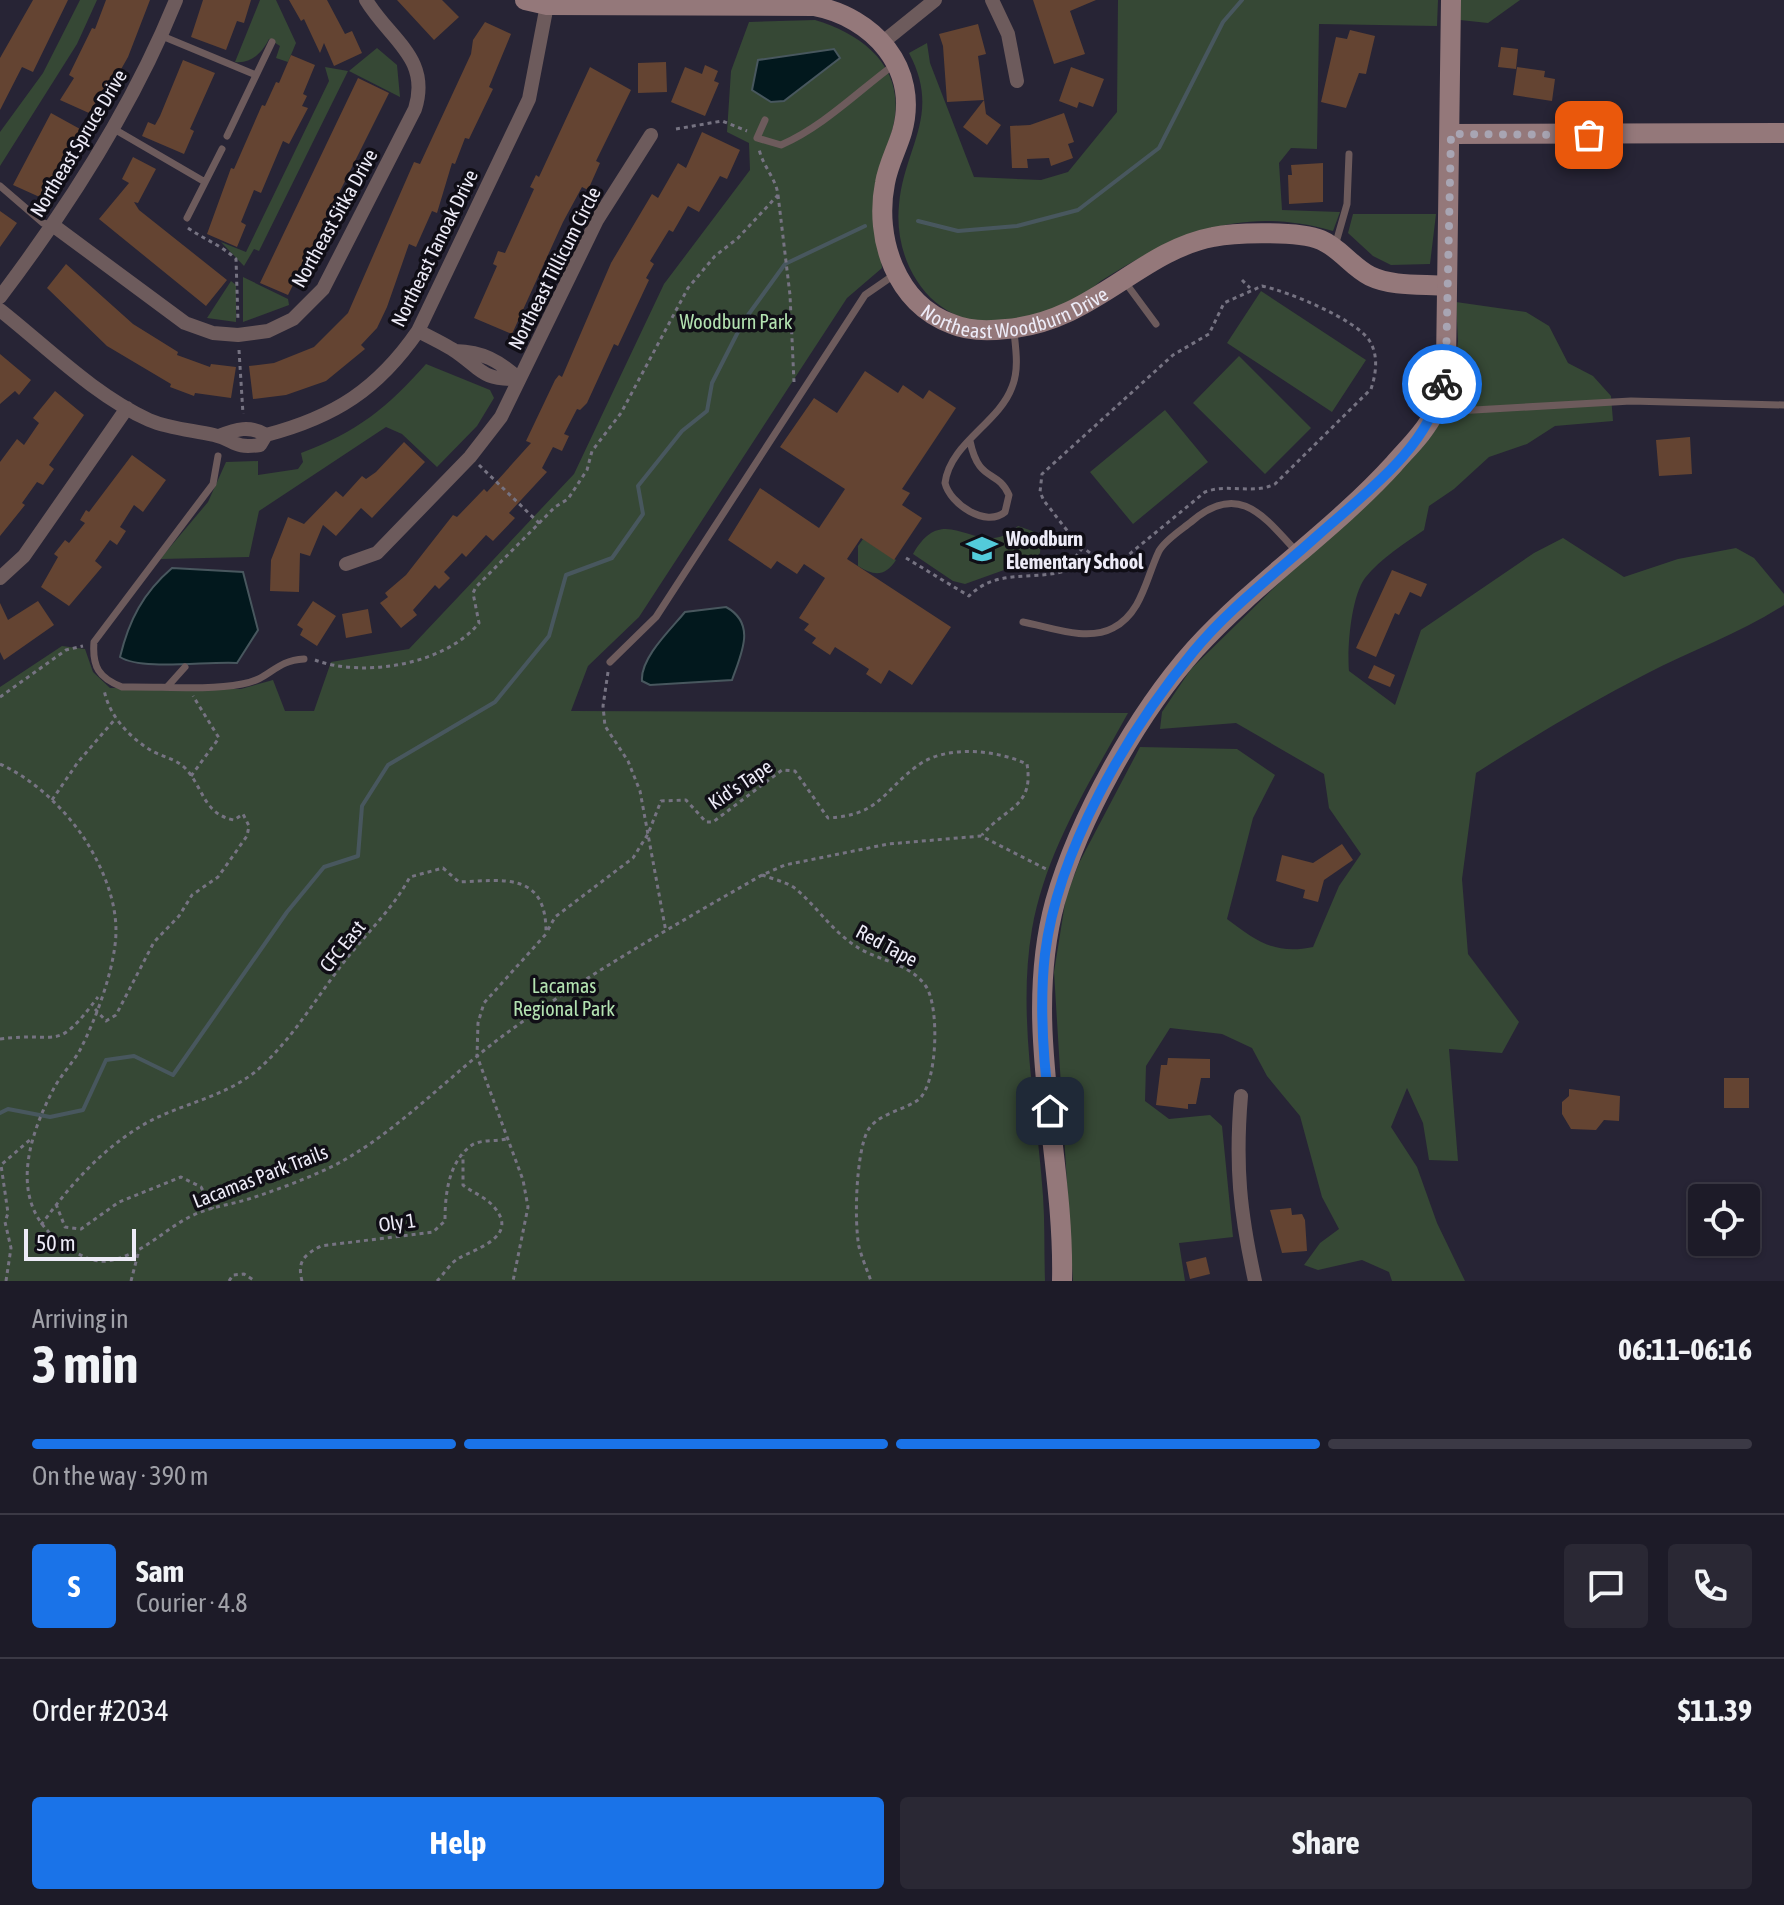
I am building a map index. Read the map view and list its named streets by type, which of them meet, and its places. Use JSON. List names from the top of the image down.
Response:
{
  "streets": {
    "street": [
      "Northeast Spruce Drive",
      "Northeast Sitka Drive",
      "Northeast Tanoak Drive",
      "Northeast Tillicum Circle",
      "Northeast Woodburn Drive"
    ],
    "path": [
      "Kid's Tape",
      "Red Tape",
      "CFC East",
      "Lacamas Park Trails",
      "Oly 1"
    ]
  },
  "crossings": [
    ["Northeast Spruce Drive", "Northeast Sitka Drive"],
    ["Northeast Tanoak Drive", "Northeast Tillicum Circle"],
    ["Northeast Tanoak Drive", "Northeast Woodburn Drive"],
    ["Kid's Tape", "Lacamas Park Trails"],
    ["Red Tape", "Lacamas Park Trails"],
    ["CFC East", "Lacamas Park Trails"]
  ],
  "parks": ["Woodburn Park", "Lacamas Regional Park"],
  "places": {
    "school or university": ["Woodburn Elementary School"]
  },
  "scale_bar": "50 m",
  "page": {
    "scale": "50 m",
    "heading": ["3 min", "Arriving in", "06:11–06:16"],
    "panel": [
      "Sam",
      "Courier · 4.8",
      "Order #2034",
      "$11.39"
    ],
    "bar": "On the way · 390 m",
    "round": "S",
    "buttons": ["Help", "Share"]
  }
}
